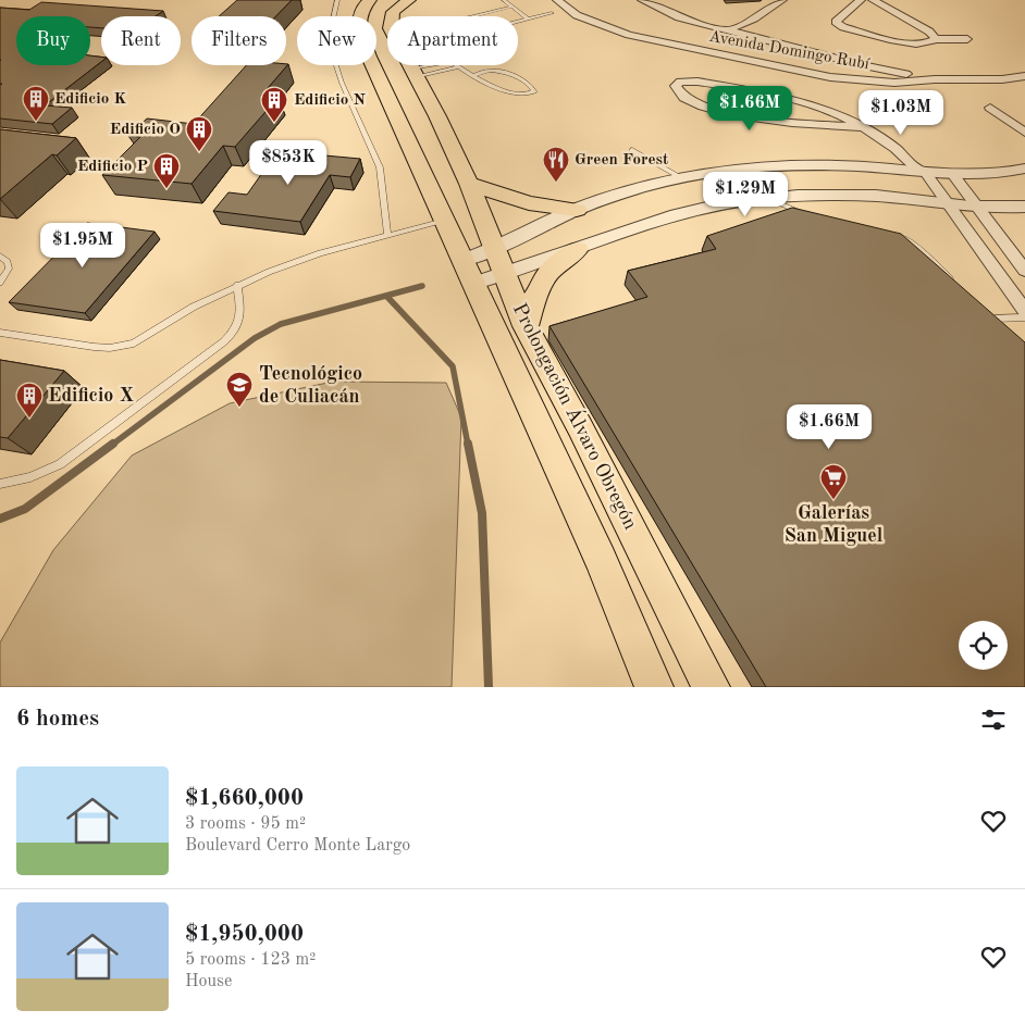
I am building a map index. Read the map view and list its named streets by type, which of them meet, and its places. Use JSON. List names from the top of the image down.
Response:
{
  "streets": {
    "main road": ["Prolongación Álvaro Obregón"],
    "street": ["Avenida Domingo Rubí"]
  },
  "places": {
    "building": [
      "Edificio K",
      "Edificio N",
      "Edificio O",
      "Edificio P",
      "Edificio X"
    ],
    "restaurant": ["Green Forest"],
    "school or university": ["Tecnológico de Culiacán"],
    "supermarket": ["Galerías San Miguel"]
  },
  "page": {
    "chip": [
      "Buy",
      "Rent",
      "Filters",
      "New",
      "Apartment"
    ],
    "price": [
      "$1.66M",
      "$1.03M",
      "$853K",
      "$1.29M",
      "$1.95M",
      "$1.66M"
    ],
    "heading": "6 homes",
    "list": [
      {
        "name": "$1,660,000",
        "note": "3 rooms · 95 m² · Boulevard Cerro Monte Largo"
      },
      {
        "name": "$1,950,000",
        "note": "5 rooms · 123 m² · House"
      }
    ]
  }
}
